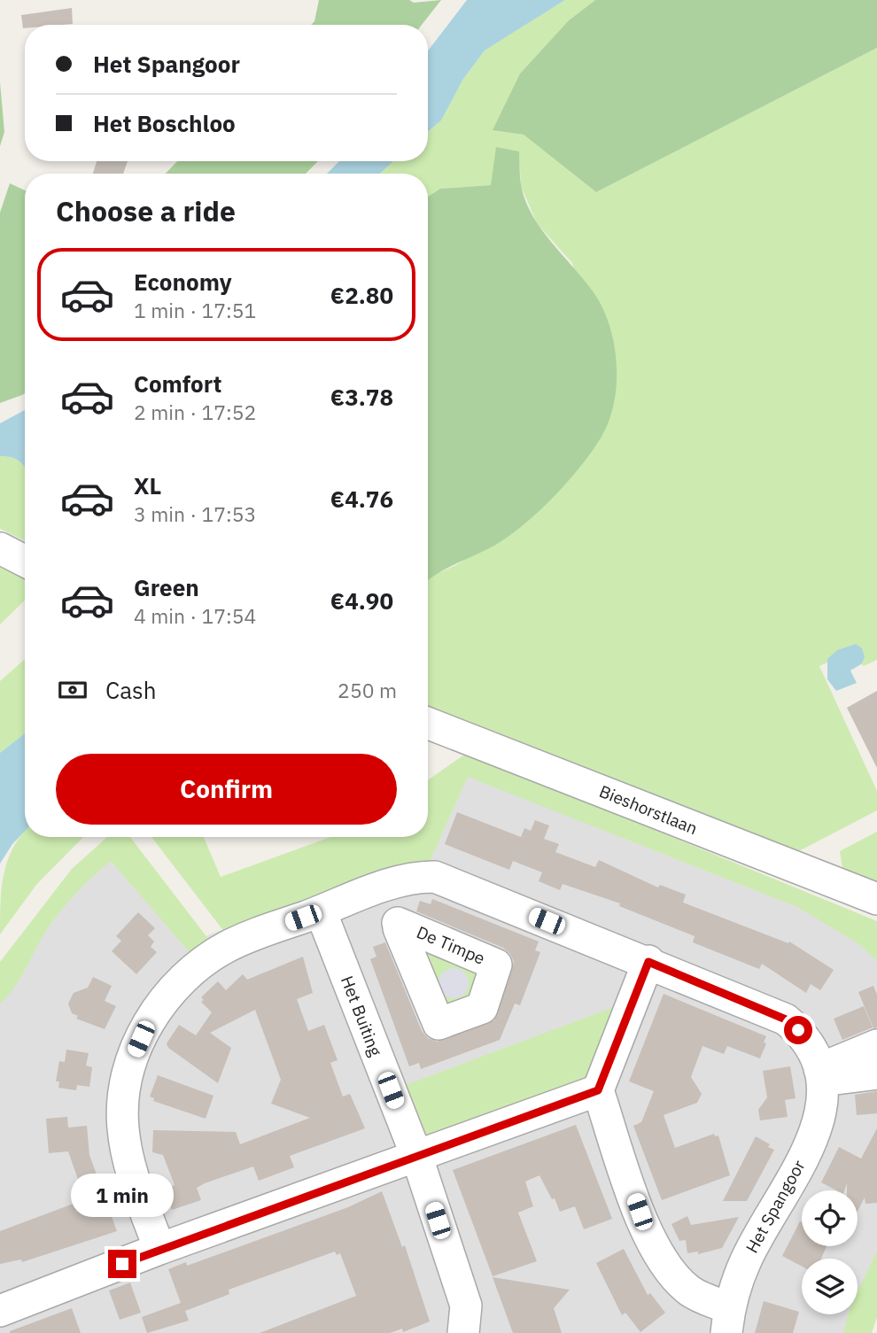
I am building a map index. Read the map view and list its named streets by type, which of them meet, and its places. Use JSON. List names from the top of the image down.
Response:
{
  "streets": {
    "street": ["Bieshorstlaan", "Het Buiting", "Het Spangoor"]
  },
  "crossings": [
    ["Het Buiting", "Het Spangoor"]
  ],
  "page": {
    "banner": ["Het Spangoor", "Het Boschloo"],
    "heading": "Choose a ride",
    "list": [
      {
        "name": "Economy",
        "note": "1 min · 17:51",
        "value": "€2.80"
      },
      {
        "name": "Comfort",
        "note": "2 min · 17:52",
        "value": "€3.78"
      },
      {
        "name": "XL",
        "note": "3 min · 17:53",
        "value": "€4.76"
      },
      {
        "name": "Green",
        "note": "4 min · 17:54",
        "value": "€4.90"
      }
    ],
    "pay": ["Cash", "250 m"],
    "buttons": "Confirm",
    "bubble": "1 min"
  }
}
